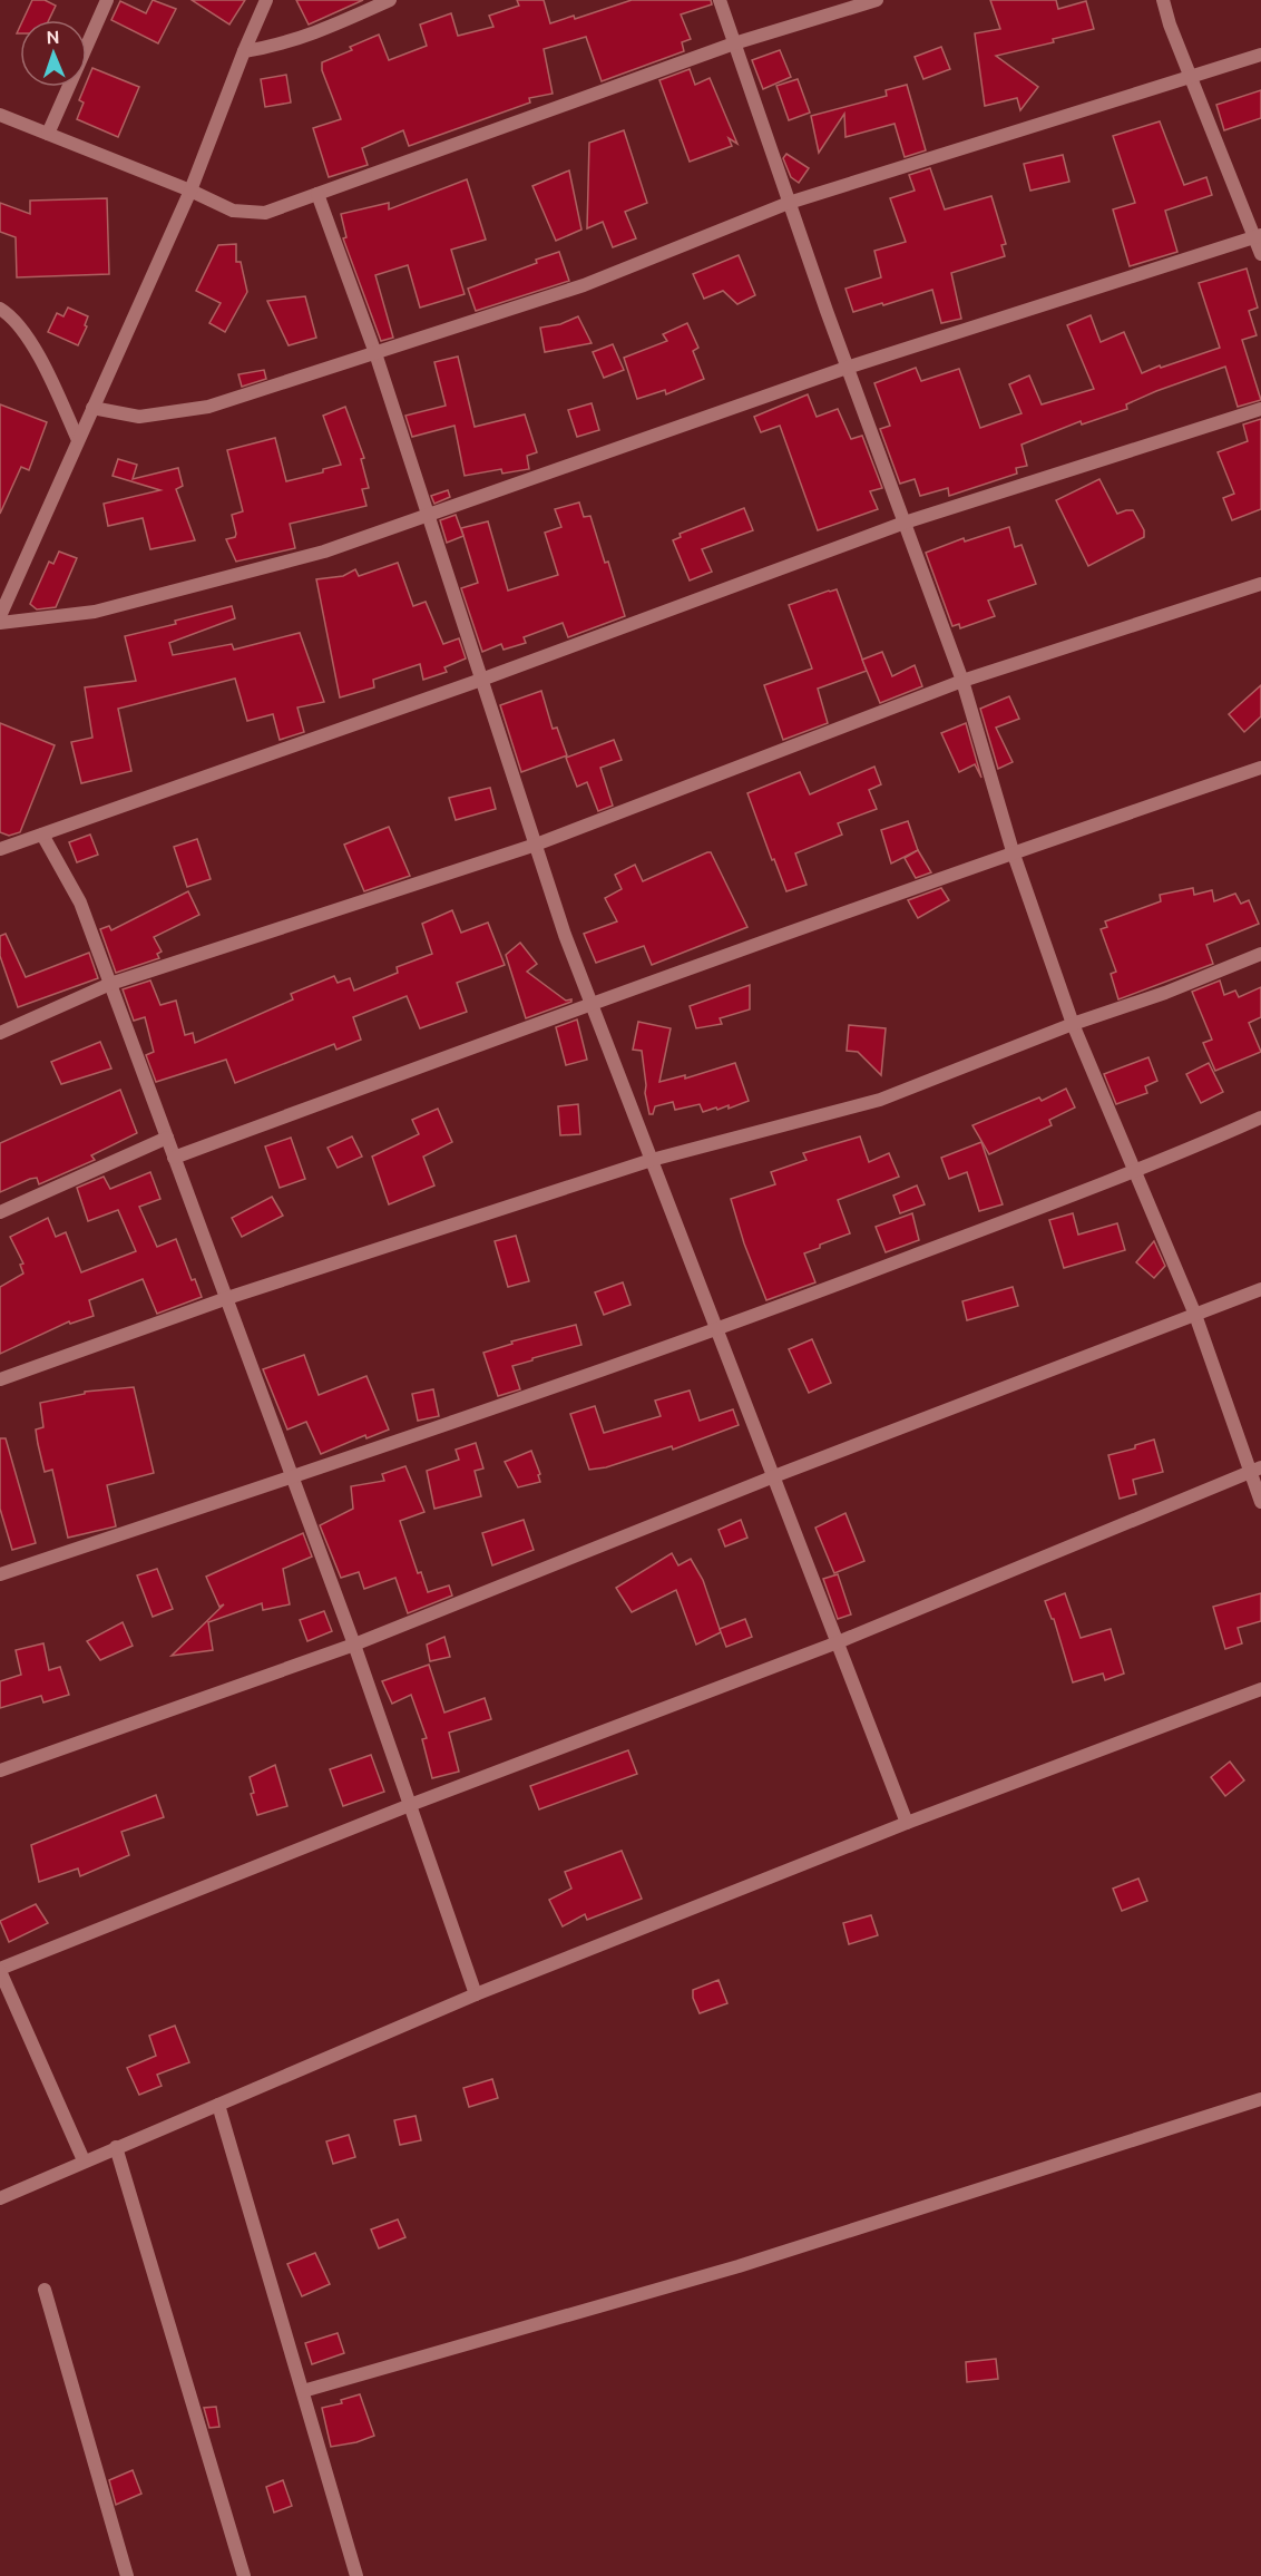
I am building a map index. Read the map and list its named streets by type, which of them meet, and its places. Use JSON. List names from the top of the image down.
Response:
{
  "north": "top"
}
